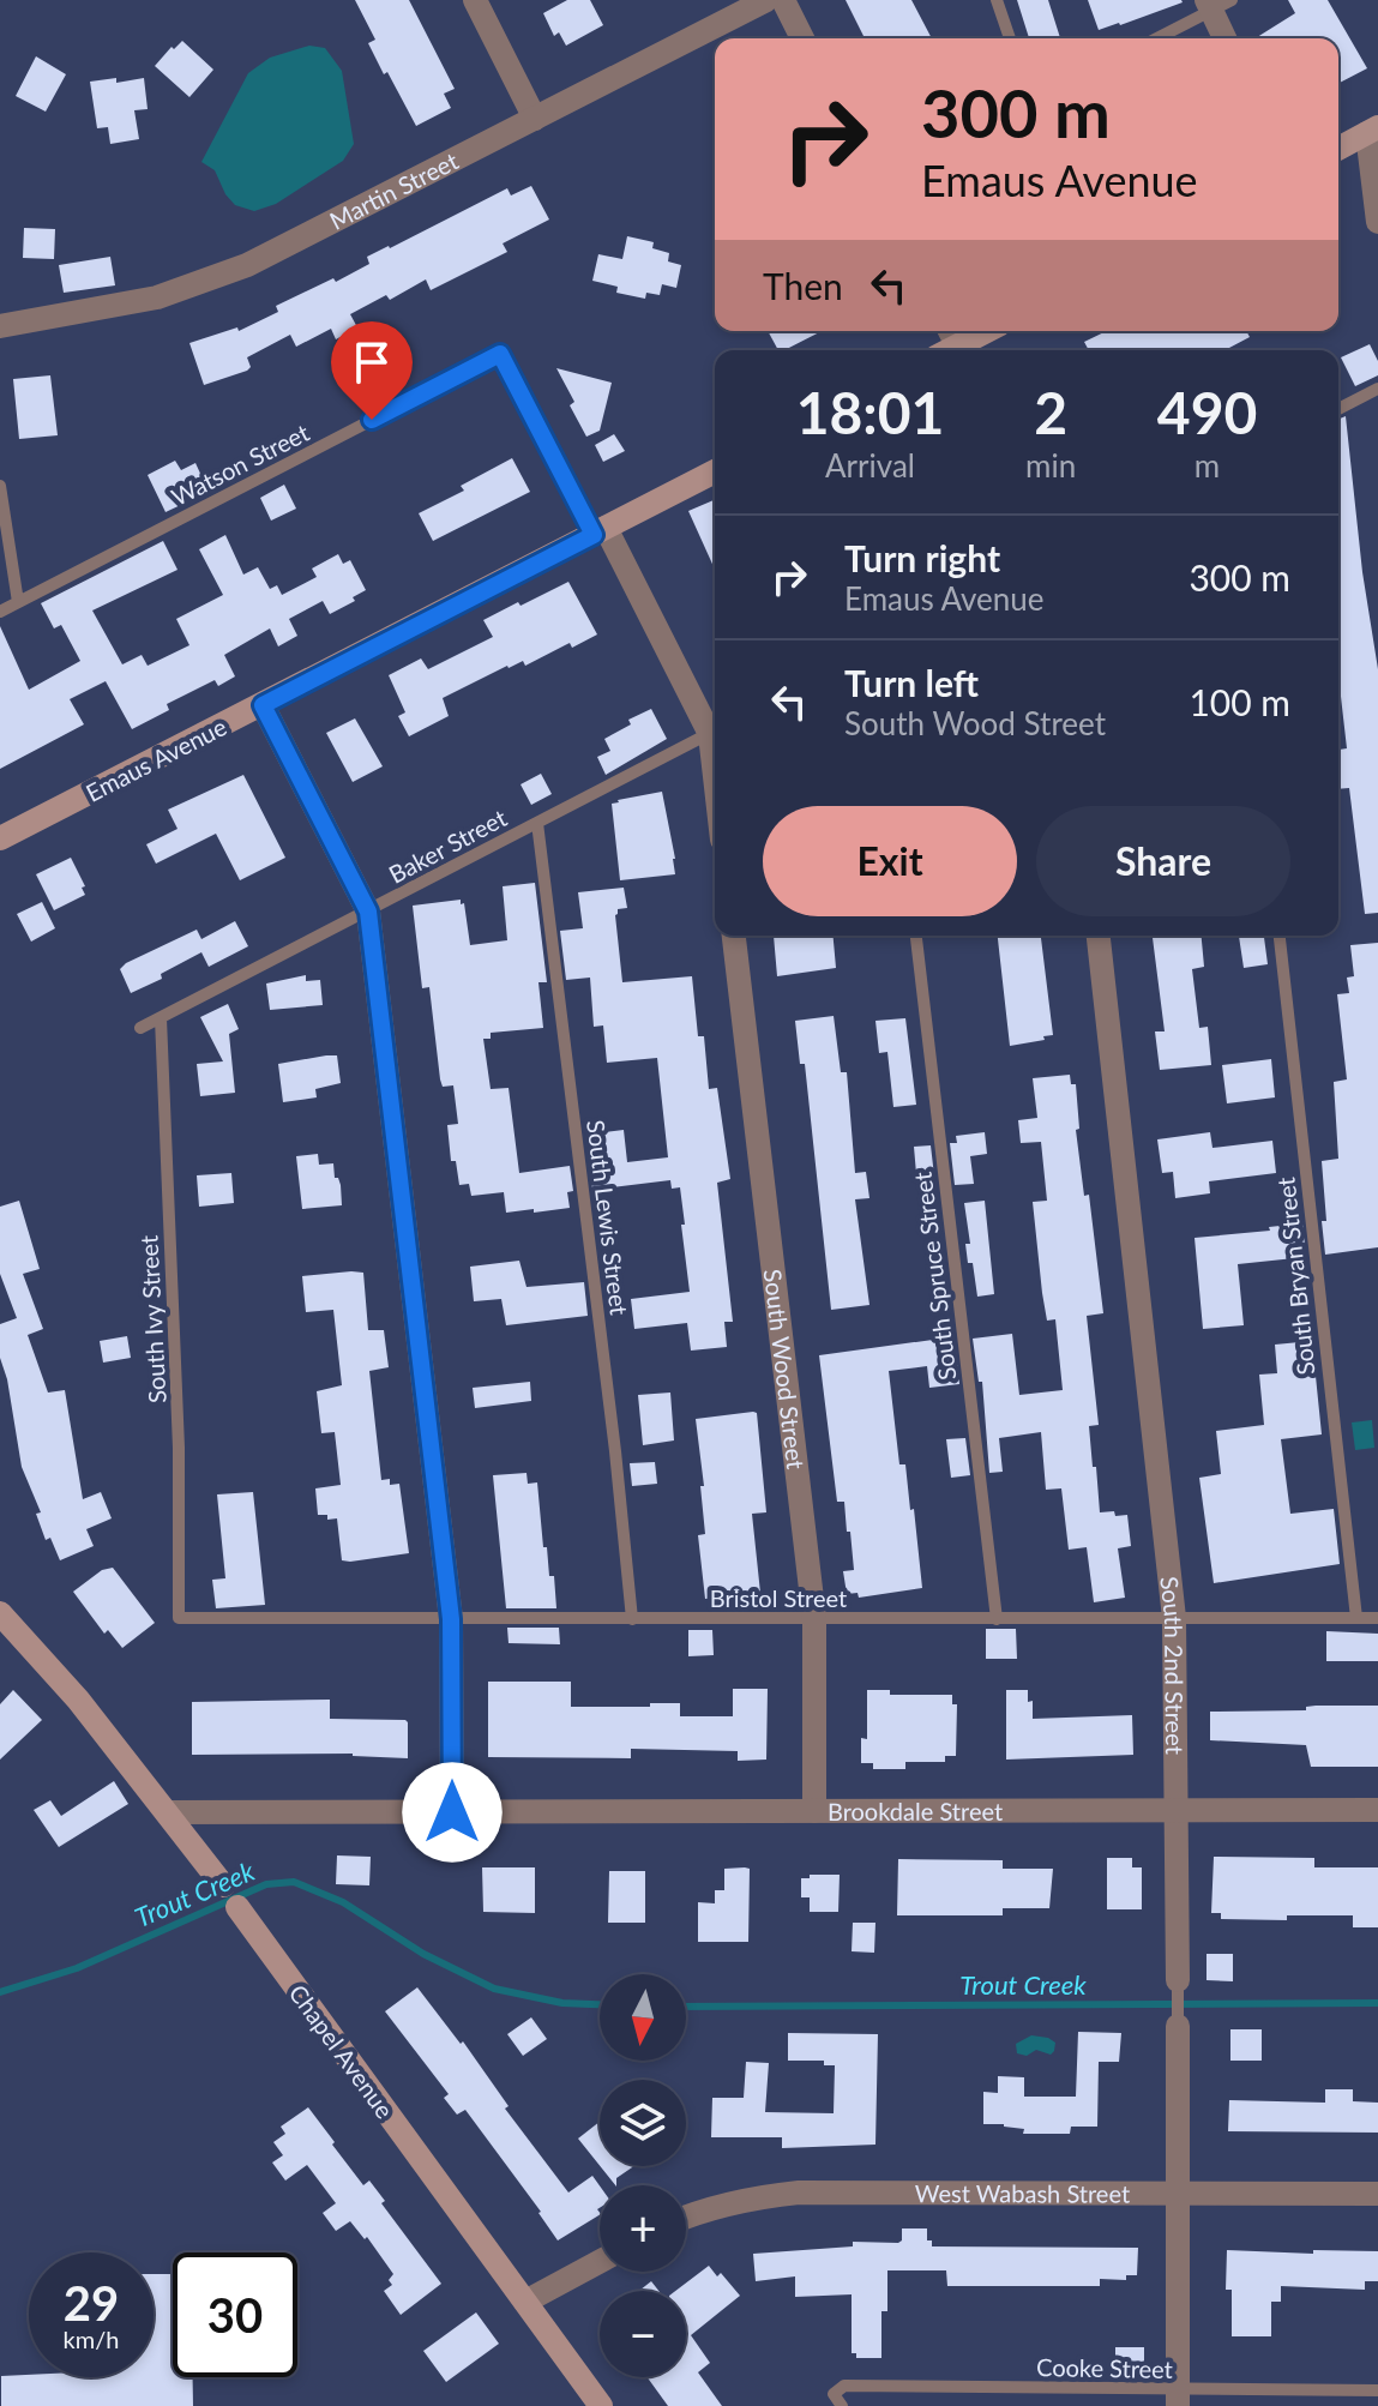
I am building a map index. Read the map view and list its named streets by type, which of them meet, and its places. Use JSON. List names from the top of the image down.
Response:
{
  "streets": {
    "street": [
      "Martin Street",
      "Emaus Avenue",
      "South Wood Street",
      "South 2nd Street",
      "Brookdale Street",
      "Chapel Avenue",
      "West Wabash Street"
    ],
    "lane": [
      "Watson Street",
      "Baker Street",
      "South Lewis Street",
      "South Spruce Street",
      "South Bryan Street",
      "South Ivy Street",
      "Bristol Street",
      "Cooke Street"
    ]
  },
  "crossings": [
    ["Watson Street", "Emaus Avenue"],
    ["Baker Street", "South Lewis Street"],
    ["Baker Street", "South Ivy Street"],
    ["South Lewis Street", "Bristol Street"],
    ["South Spruce Street", "Bristol Street"],
    ["South Bryan Street", "Bristol Street"],
    ["South Ivy Street", "Bristol Street"],
    ["South Wood Street", "Bristol Street"],
    ["South Wood Street", "Brookdale Street"],
    ["Bristol Street", "South 2nd Street"],
    ["South 2nd Street", "Brookdale Street"],
    ["South 2nd Street", "West Wabash Street"],
    ["South 2nd Street", "Cooke Street"],
    ["Brookdale Street", "Chapel Avenue"]
  ],
  "water": ["Trout Creek"],
  "north": "bottom",
  "page": {
    "turn": ["300 m", "Emaus Avenue"],
    "then": "Then",
    "eta": [
      "18:01",
      "Arrival",
      "2",
      "min",
      "490",
      "m"
    ],
    "list": [
      {
        "name": "Turn right",
        "note": "Emaus Avenue",
        "value": "300 m"
      },
      {
        "name": "Turn left",
        "note": "South Wood Street",
        "value": "100 m"
      }
    ],
    "buttons": ["Exit", "Share"],
    "map_buttons": ["+", "−"],
    "speed": "29 km/h",
    "limit": "30"
  }
}
